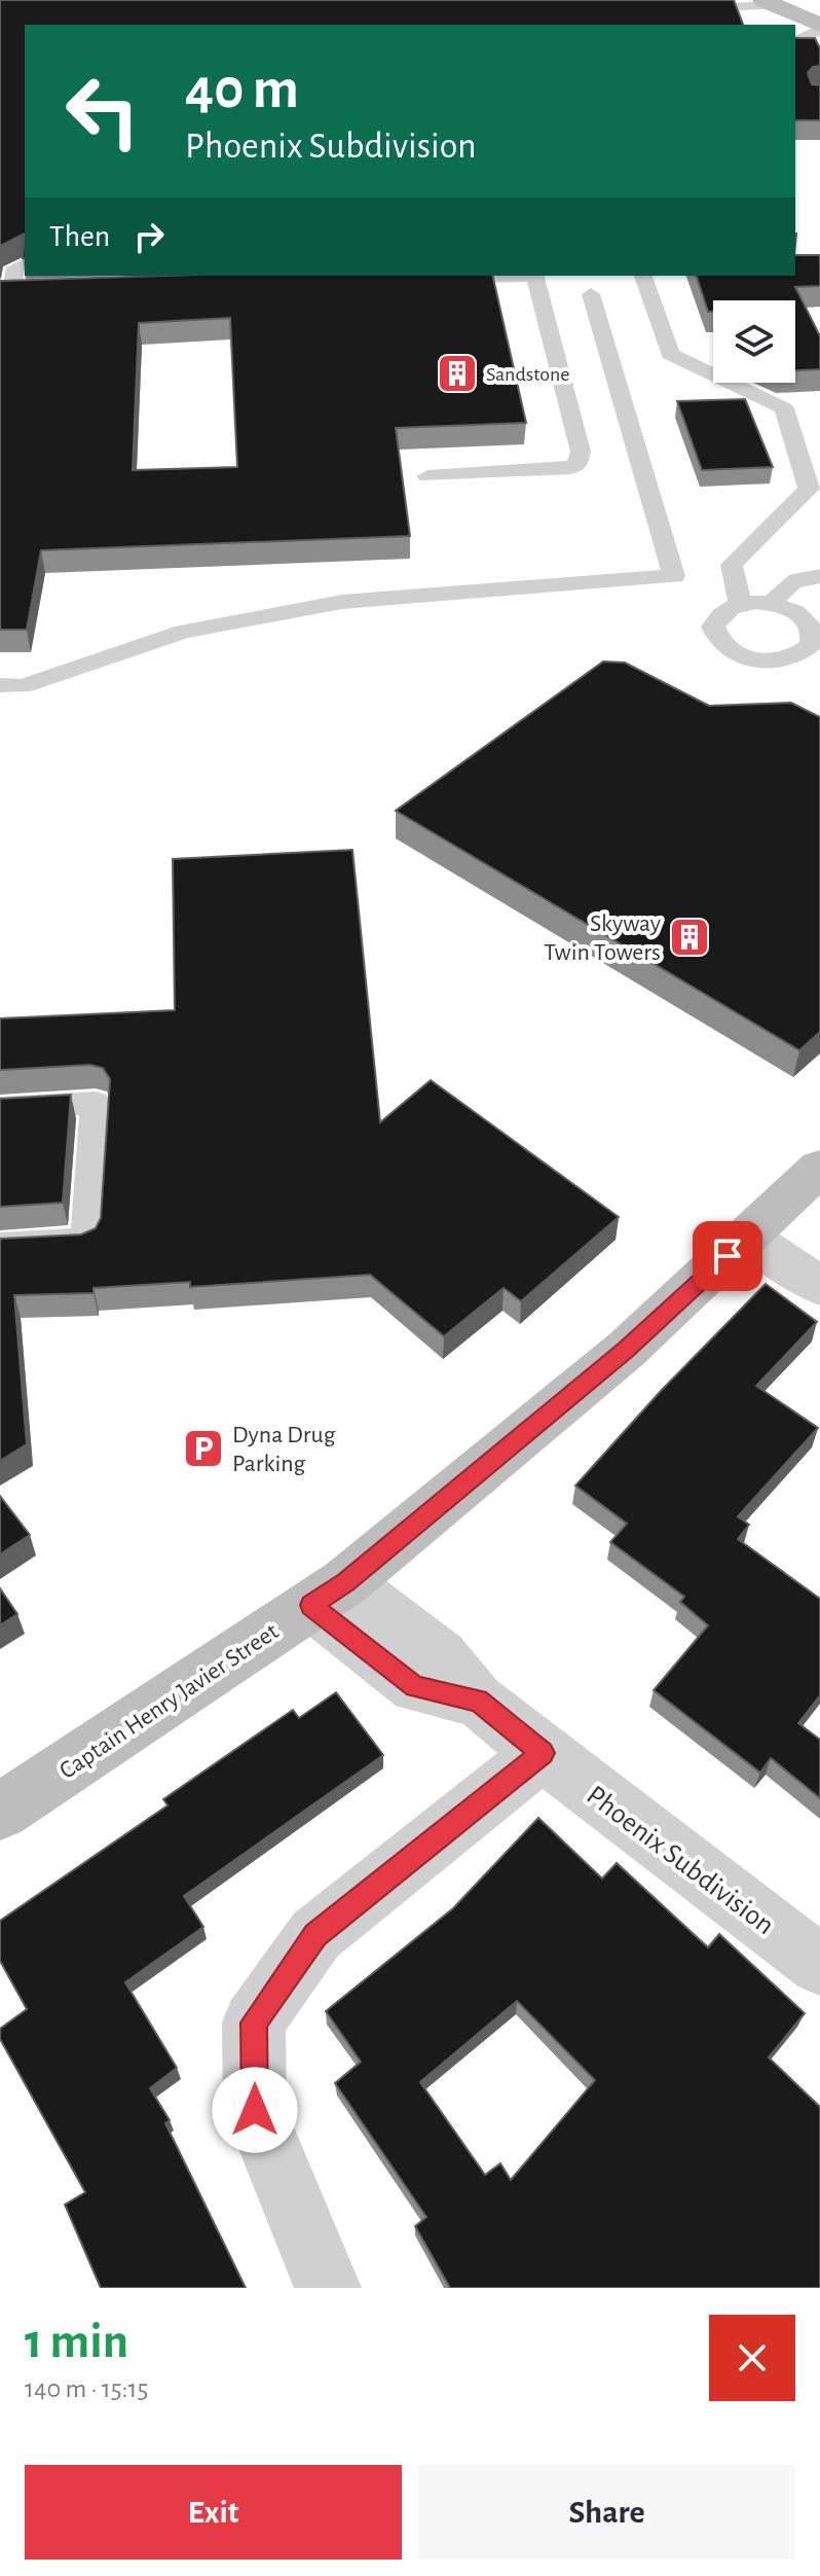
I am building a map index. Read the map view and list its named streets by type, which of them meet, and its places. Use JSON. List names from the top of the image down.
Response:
{
  "streets": {
    "street": ["Captain Henry Javier Street", "Phoenix Subdivision"]
  },
  "crossings": [
    ["Captain Henry Javier Street", "Phoenix Subdivision"]
  ],
  "places": {
    "building": ["Sandstone", "Skyway Twin Towers"],
    "parking": ["Dyna Drug Parking"]
  },
  "page": {
    "turn": ["40 m", "Phoenix Subdivision"],
    "then": "Then",
    "heading": ["1 min", "140 m · 15:15"],
    "buttons": ["Exit", "Share"]
  }
}
